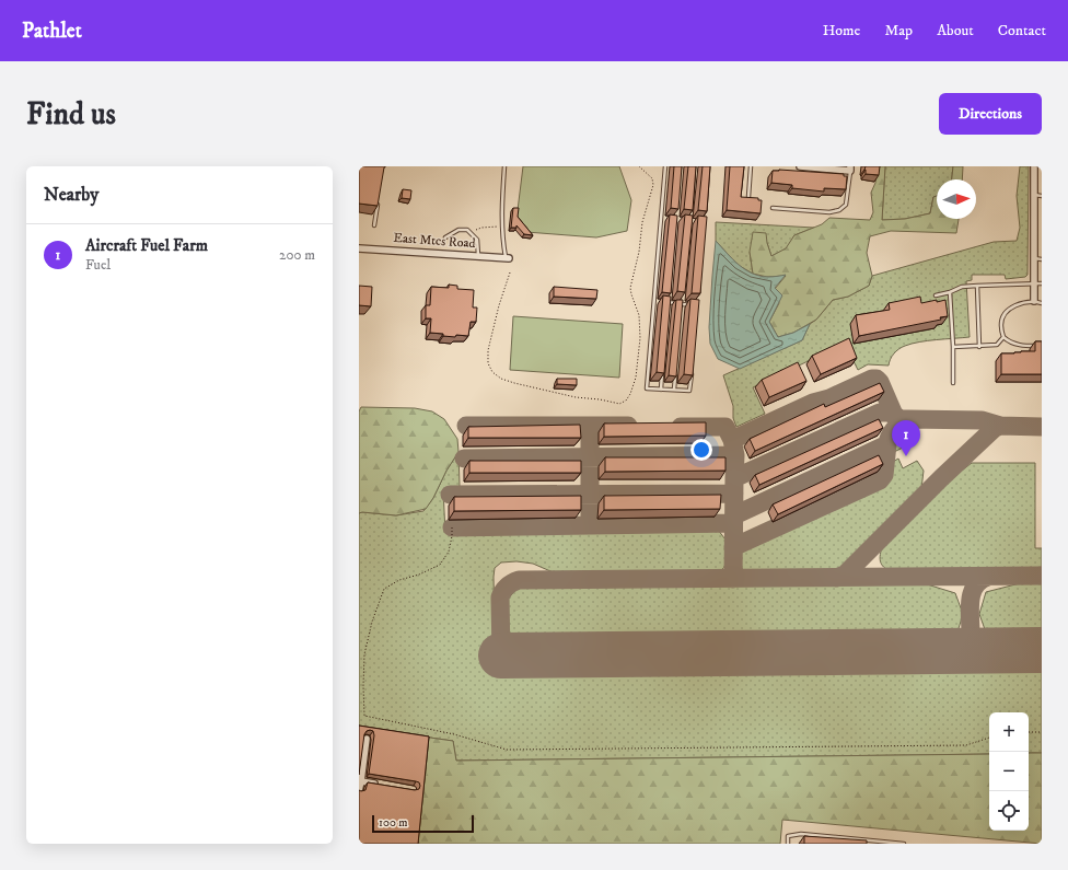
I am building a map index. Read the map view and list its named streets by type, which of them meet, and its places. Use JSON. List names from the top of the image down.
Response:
{
  "streets": {
    "street": ["East Mtcs Road"]
  },
  "scale_bar": "100 m",
  "north": "right",
  "page": {
    "header": "Pathlet",
    "nav": [
      "Home",
      "Map",
      "About",
      "Contact"
    ],
    "buttons": "Directions",
    "title": "Find us",
    "heading": "Nearby",
    "list": [
      {
        "mark": "1",
        "name": "Aircraft Fuel Farm",
        "note": "Fuel",
        "value": "200 m"
      }
    ],
    "pins": "1",
    "map_buttons": ["+", "−"],
    "scale": "100 m"
  }
}
